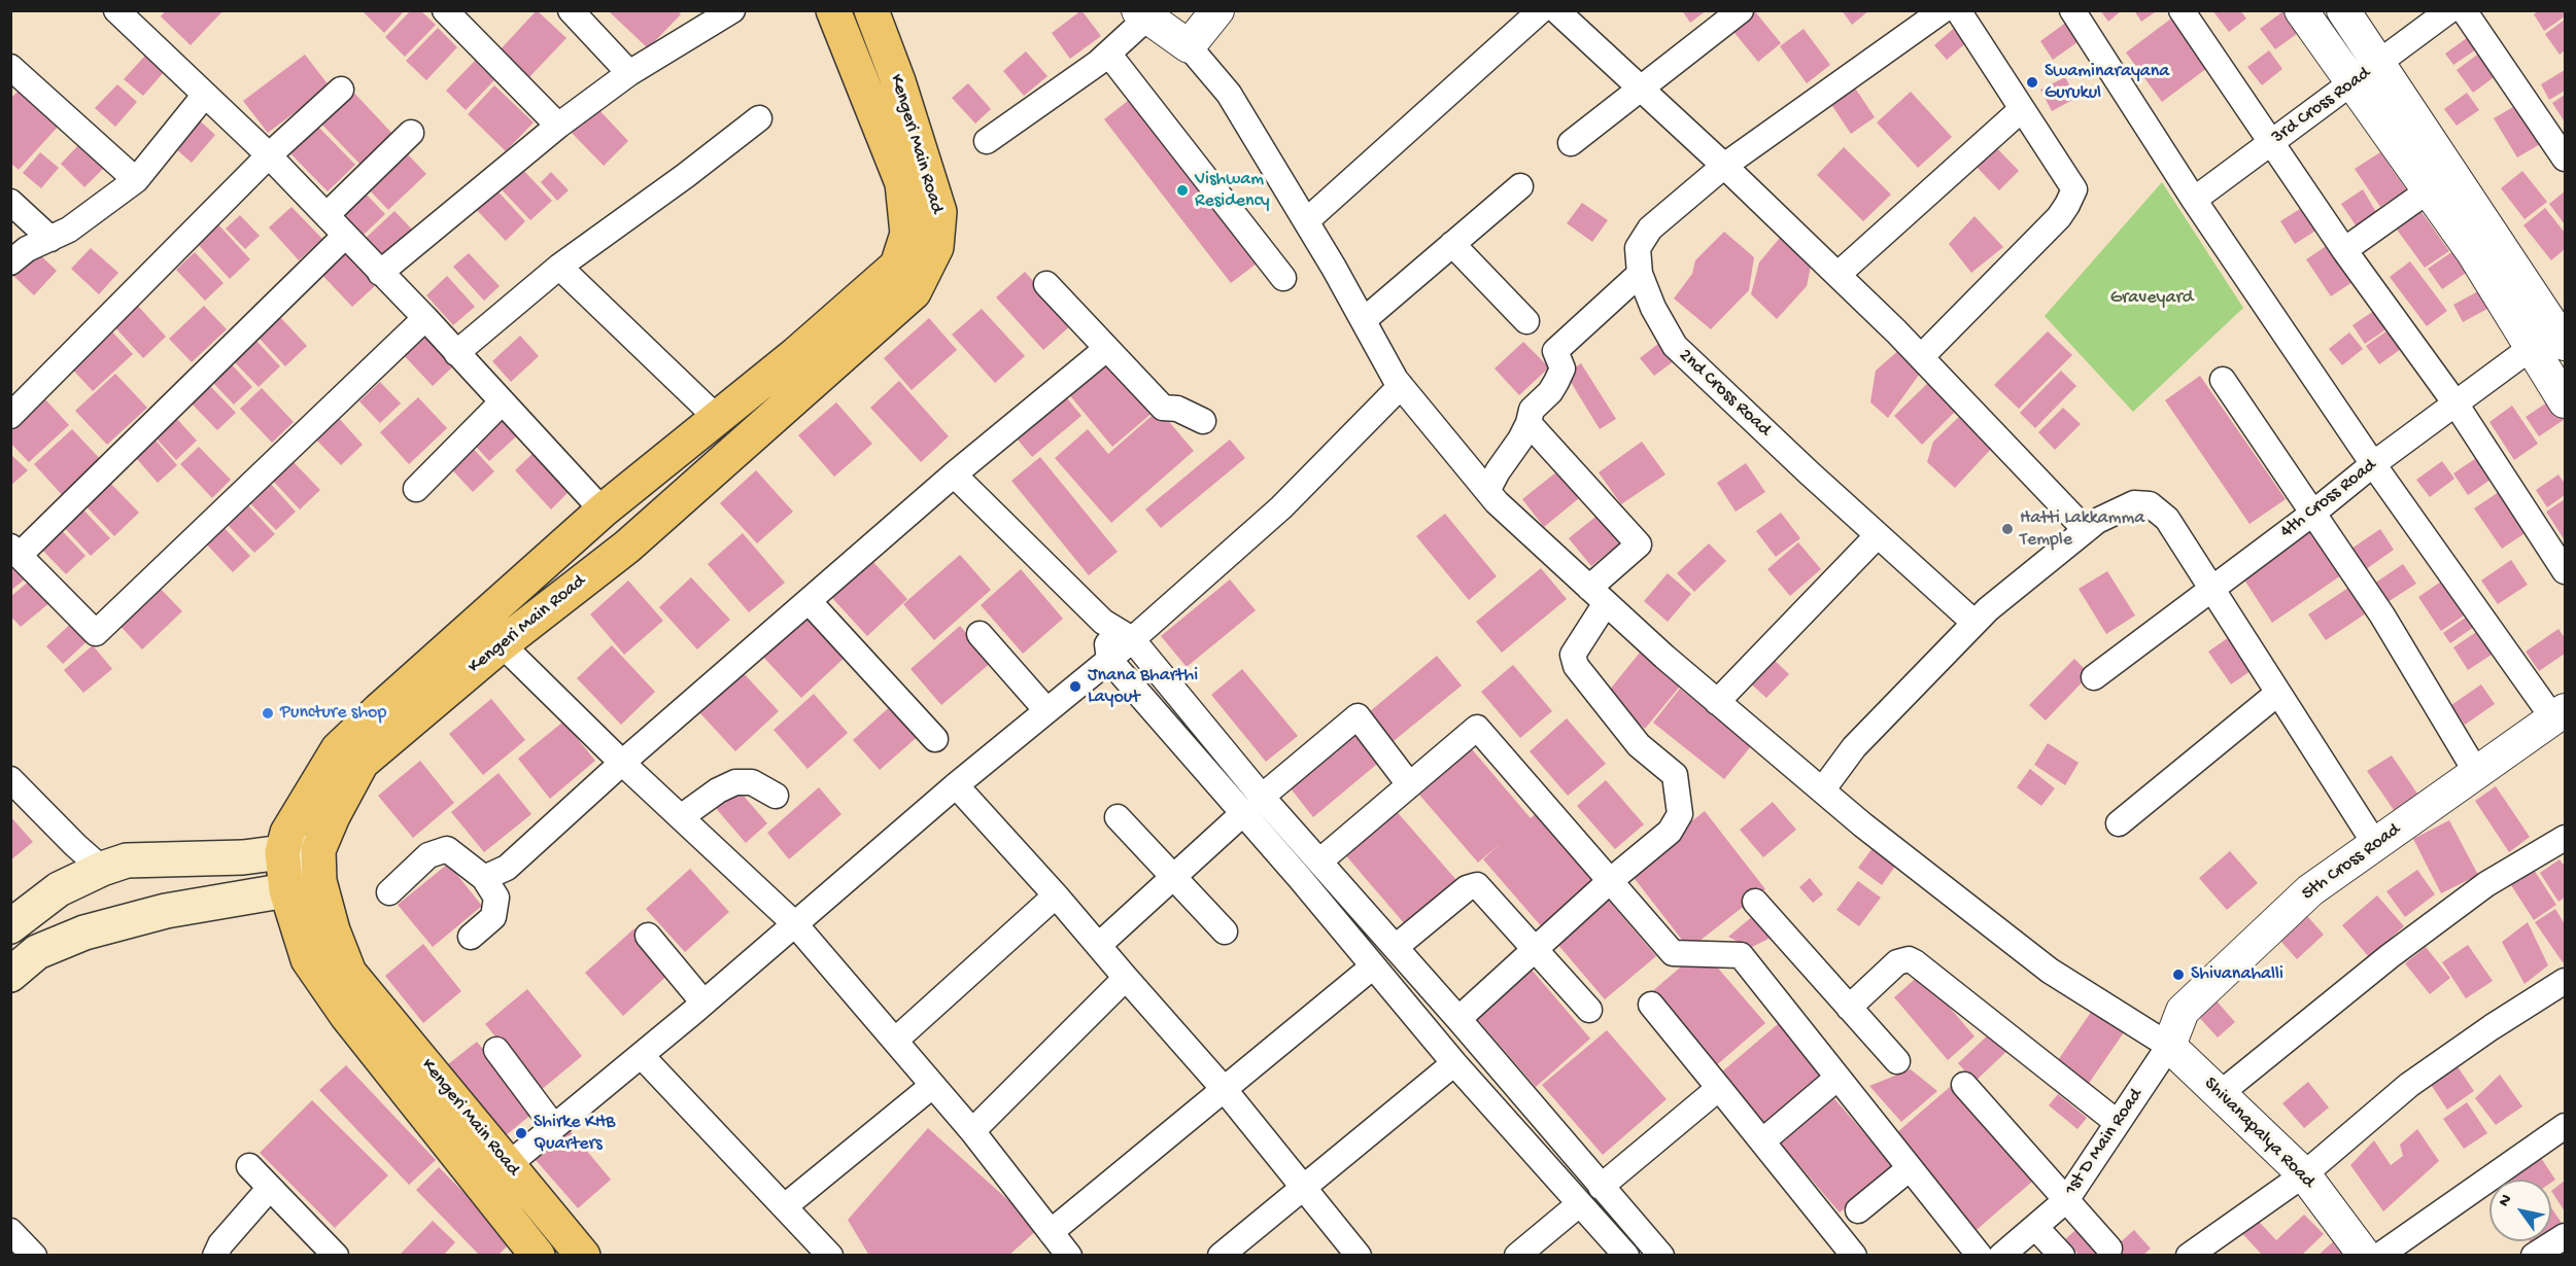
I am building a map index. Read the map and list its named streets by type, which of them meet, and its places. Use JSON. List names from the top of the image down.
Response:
{
  "streets": {
    "main road": ["Kengeri Main Road"],
    "street": [
      "3rd Cross Road",
      "2nd Cross Road",
      "4th Cross Road",
      "5th Cross Road",
      "Shivanapalya Road",
      "1st D Main Road"
    ]
  },
  "crossings": [
    ["5th Cross Road", "Shivanapalya Road"],
    ["5th Cross Road", "1st D Main Road"],
    ["Shivanapalya Road", "1st D Main Road"]
  ],
  "parks": ["Graveyard"],
  "places": [
    "Swaminarayana Gurukul",
    "Vishwam Residency",
    "Hatti Lakkamma Temple",
    "Jnana Bharthi Layout",
    "Puncture shop",
    "Shivanahalli",
    "Shirke KHB Quarters"
  ],
  "north": "top left"
}
